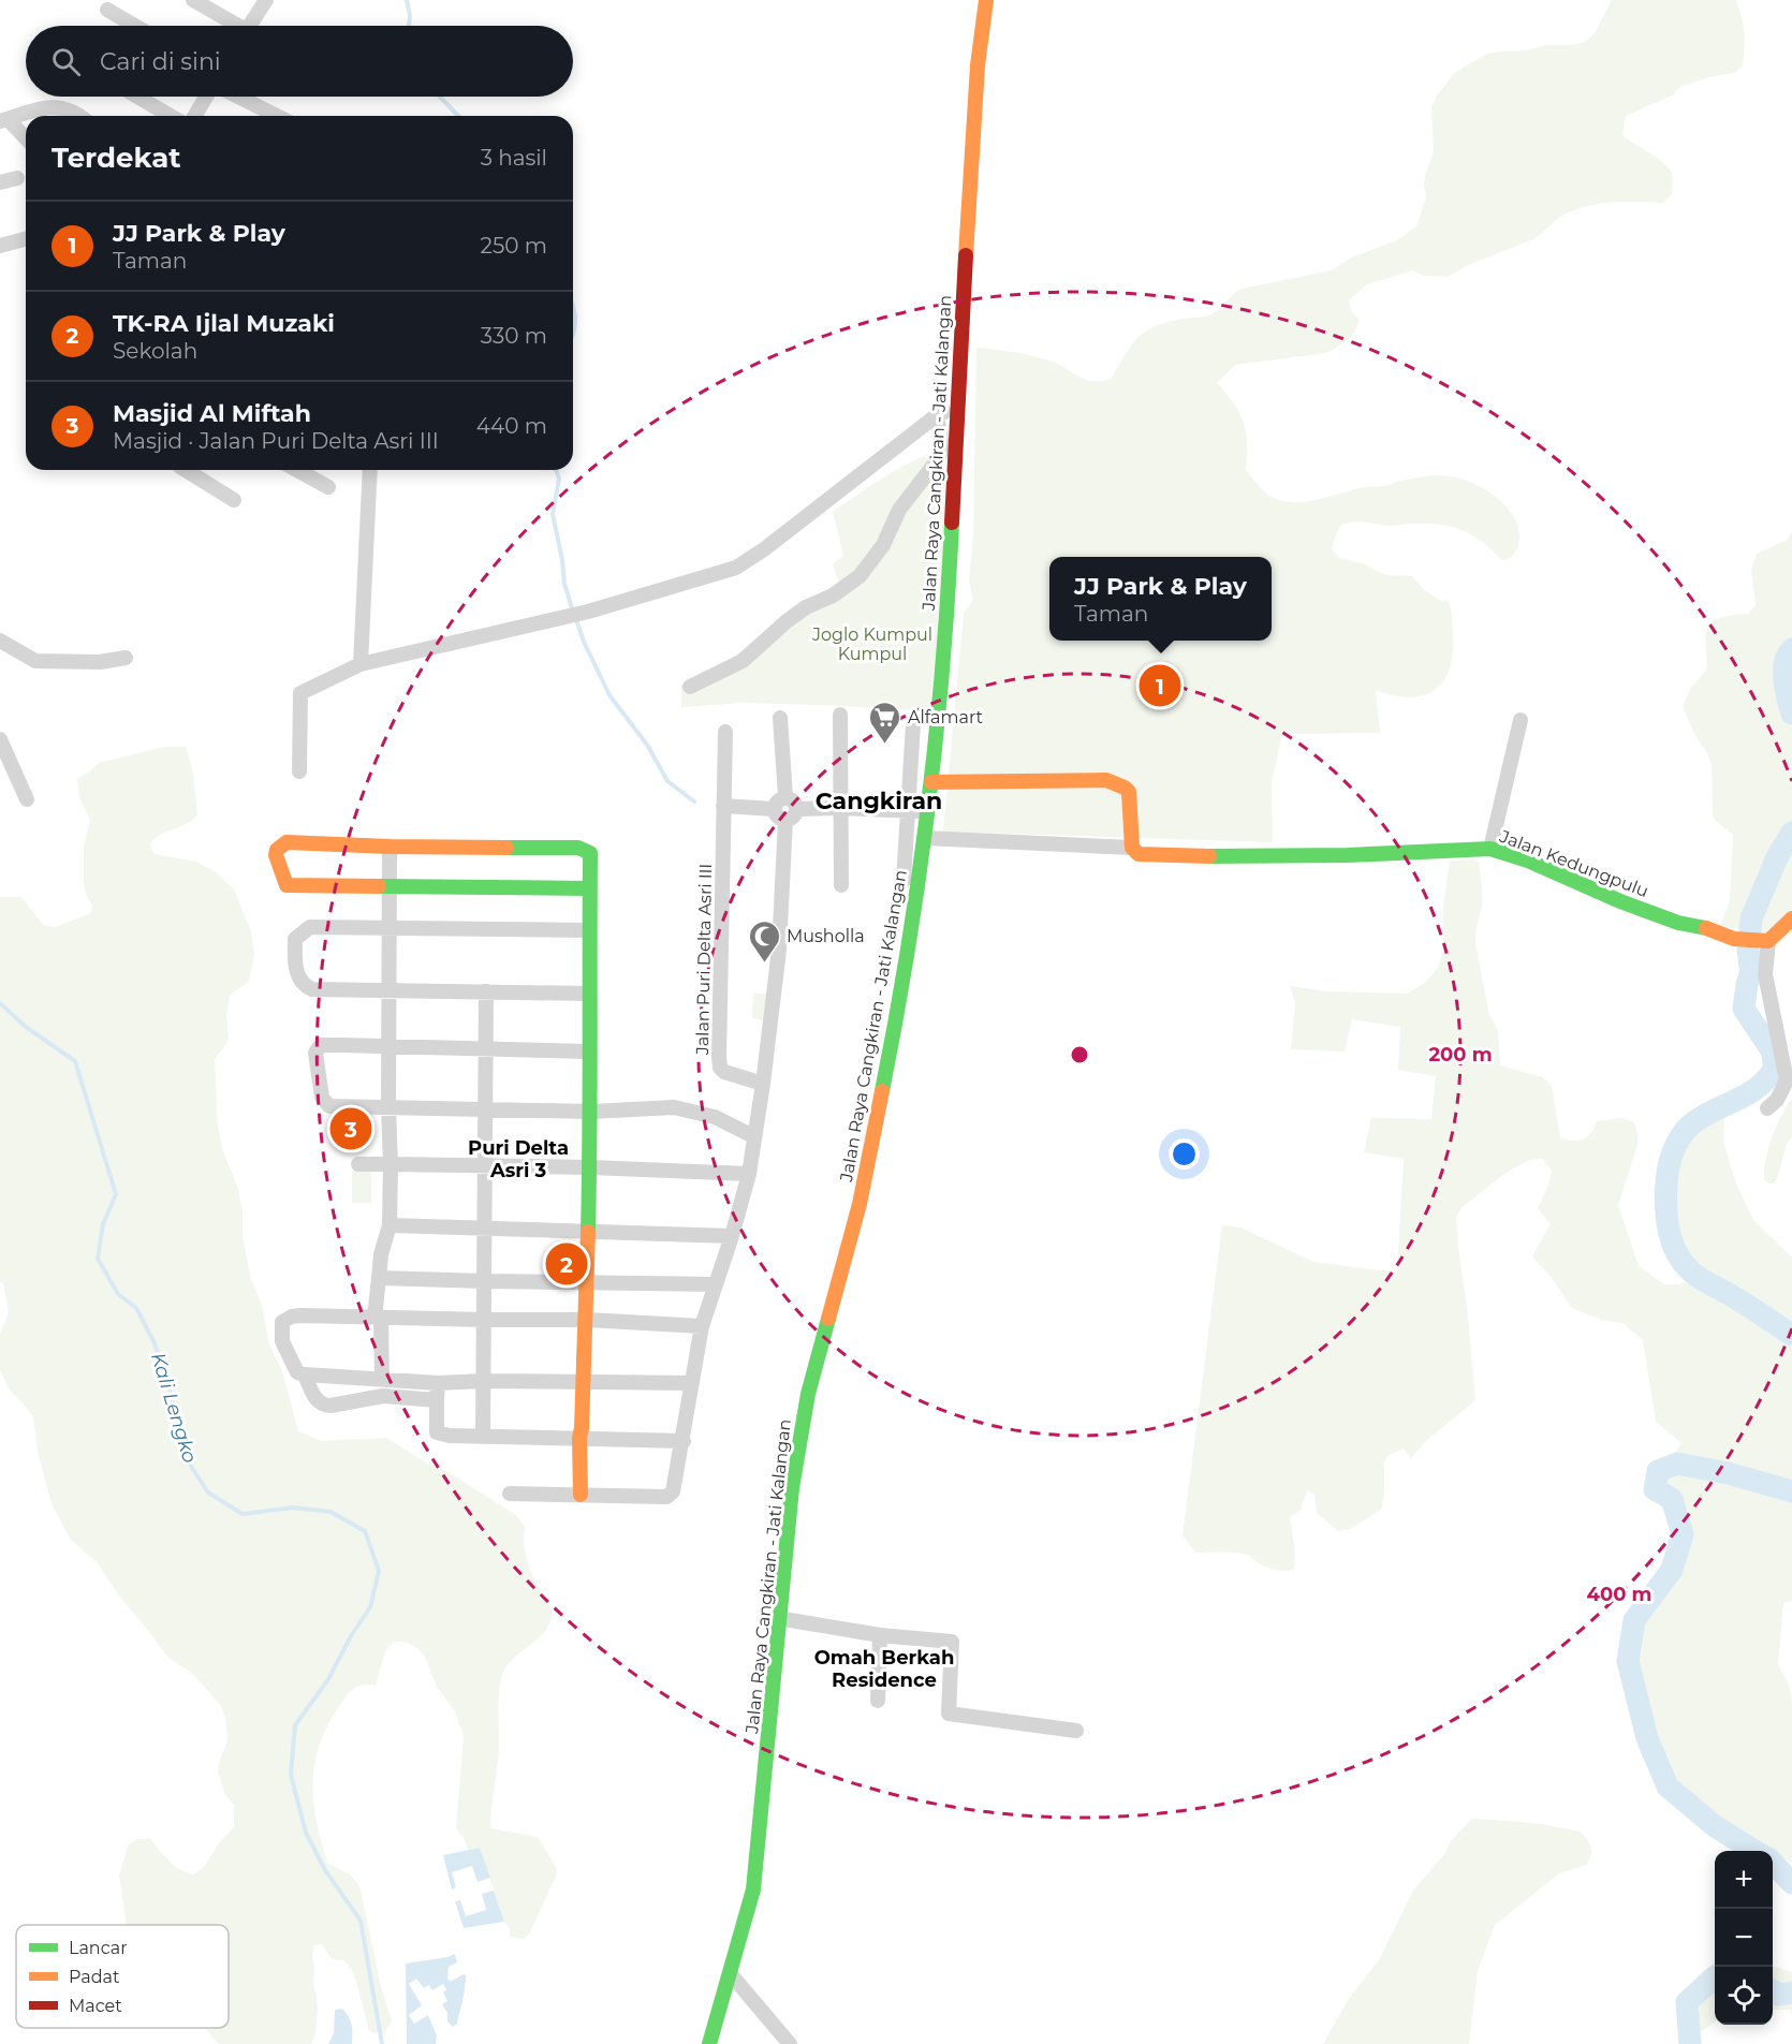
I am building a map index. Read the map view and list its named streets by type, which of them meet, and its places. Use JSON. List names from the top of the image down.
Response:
{
  "streets": {
    "street": ["Jalan Raya Cangkiran - Jati Kalangan", "Jalan Kedungpulu", "Jalan Puri Delta Asri III"]
  },
  "districts": ["Cangkiran", "Puri Delta Asri 3", "Omah Berkah Residence"],
  "water": ["Kali Lengko"],
  "parks": ["Joglo Kumpul Kumpul"],
  "places": {
    "supermarket": ["Alfamart"],
    "mosque": ["Musholla"]
  },
  "legend": ["Lancar", "Padat", "Macet"],
  "page": {
    "search": "Cari di sini",
    "heading": ["Terdekat", "3 hasil"],
    "list": [
      {
        "mark": "1",
        "name": "JJ Park & Play",
        "note": "Taman",
        "value": "250 m"
      },
      {
        "mark": "2",
        "name": "TK-RA Ijlal Muzaki",
        "note": "Sekolah",
        "value": "330 m"
      },
      {
        "mark": "3",
        "name": "Masjid Al Miftah",
        "note": "Masjid · Jalan Puri Delta Asri III",
        "value": "440 m"
      }
    ],
    "popup": ["JJ Park & Play", "Taman"],
    "pins": ["1", "3", "2"],
    "map_buttons": ["+", "−"]
  },
  "rings": ["200 m", "400 m"]
}
